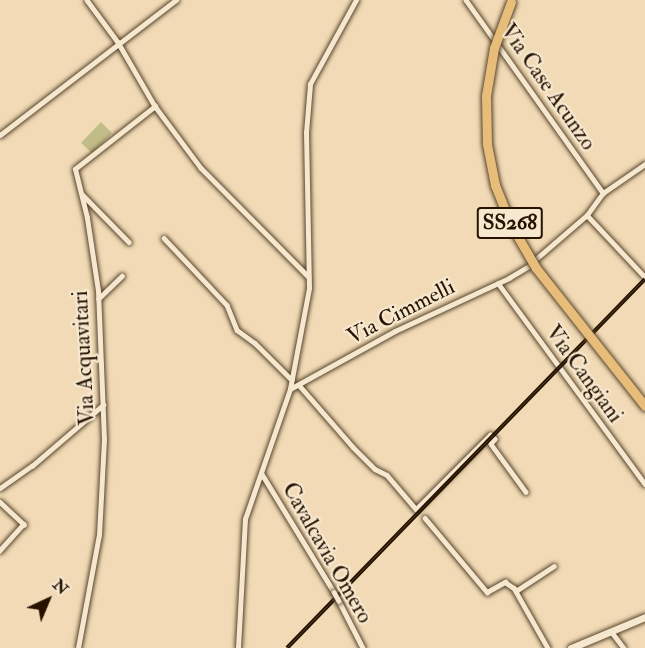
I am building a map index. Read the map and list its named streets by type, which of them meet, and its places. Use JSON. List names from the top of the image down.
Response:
{
  "streets": {
    "highway": ["SS268"],
    "street": [
      "Via Case Acunzo",
      "Via Cimmelli",
      "Via Acquavitari",
      "Via Cangiani",
      "Cavalcavia Omero"
    ]
  },
  "crossings": [
    ["Via Cimmelli", "Via Cangiani"]
  ],
  "north": "top right"
}
